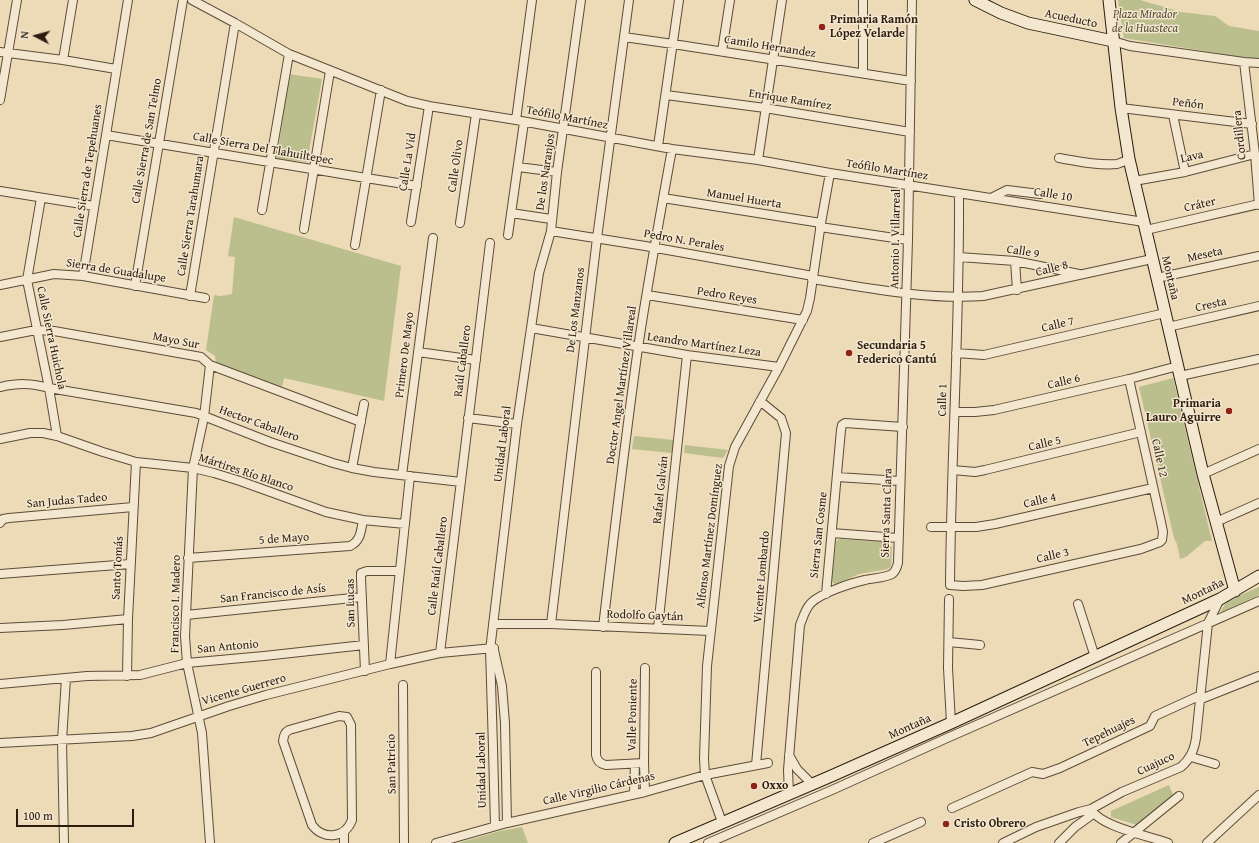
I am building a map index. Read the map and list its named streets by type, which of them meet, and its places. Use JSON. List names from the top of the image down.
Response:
{
  "streets": {
    "street": [
      "Acueducto",
      "Camilo Hernandez",
      "Enrique Ramírez",
      "Peñón",
      "Teófilo Martínez",
      "Cordillera",
      "Calle Sierra de San Telmo",
      "Calle Sierra Del Tlahuiltepec",
      "Lava",
      "Calle La Vid",
      "Calle Olivo",
      "Calle Sierra de Tepehuanes",
      "De los Naranjos",
      "Calle 10",
      "Manuel Huerta",
      "Cráter",
      "Calle Sierra Tarahumara",
      "Antonio I. Villarreal",
      "Pedro N. Perales",
      "Calle 9",
      "Meseta",
      "Calle 8",
      "Sierra de Guadalupe",
      "Montaña",
      "Pedro Reyes",
      "Cresta",
      "De Los Manzanos",
      "Calle 7",
      "Calle Sierra Huichola",
      "Mayo Sur",
      "Leandro Martínez Leza",
      "Primero De Mayo",
      "Raúl Caballero",
      "Calle 6",
      "Doctor Angel Martínez Villareal",
      "Calle 1",
      "Hector Caballero",
      "Unidad Laboral",
      "Calle 5",
      "Calle 12",
      "Mártires Río Blanco",
      "Rafael Galván",
      "San Judas Tadeo",
      "Calle 4",
      "Sierra Santa Clara",
      "Sierra San Cosme",
      "Alfonso Martínez Domínguez",
      "5 de Mayo",
      "Calle 3",
      "Calle Raúl Caballero",
      "Santo Tomás",
      "Vicente Lombardo",
      "San Francisco de Asís",
      "San Lucas",
      "Francisco I. Madero",
      "Rodolfo Gaytán",
      "San Antonio",
      "Vicente Guerrero",
      "Valle Poniente",
      "Tepehuajes",
      "San Patricio",
      "Cuajuco",
      "Calle Virgilio Cárdenas"
    ]
  },
  "crossings": [
    ["Acueducto", "Cordillera"],
    ["Acueducto", "Montaña"],
    ["Camilo Hernandez", "Antonio I. Villarreal"],
    ["Camilo Hernandez", "De Los Manzanos"],
    ["Enrique Ramírez", "Antonio I. Villarreal"],
    ["Peñón", "Cordillera"],
    ["Peñón", "Montaña"],
    ["Teófilo Martínez", "Calle La Vid"],
    ["Teófilo Martínez", "Calle Olivo"],
    ["Teófilo Martínez", "De los Naranjos"],
    ["Teófilo Martínez", "Calle 10"],
    ["Teófilo Martínez", "Calle Sierra Tarahumara"],
    ["Teófilo Martínez", "Antonio I. Villarreal"],
    ["Teófilo Martínez", "De Los Manzanos"],
    ["Teófilo Martínez", "Doctor Angel Martínez Villareal"],
    ["Teófilo Martínez", "Calle 1"],
    ["Teófilo Martínez", "Alfonso Martínez Domínguez"],
    ["Cordillera", "Lava"],
    ["Cordillera", "Cráter"],
    ["Calle Sierra de San Telmo", "Calle Sierra Del Tlahuiltepec"],
    ["Calle Sierra de San Telmo", "Sierra de Guadalupe"],
    ["Calle Sierra Del Tlahuiltepec", "Calle La Vid"],
    ["Calle Sierra Del Tlahuiltepec", "Calle Sierra de Tepehuanes"],
    ["Calle Sierra Del Tlahuiltepec", "Calle Sierra Tarahumara"],
    ["Lava", "Montaña"],
    ["Calle Sierra de Tepehuanes", "Sierra de Guadalupe"],
    ["De los Naranjos", "Pedro N. Perales"],
    ["De los Naranjos", "Unidad Laboral"],
    ["Calle 10", "Cráter"],
    ["Calle 10", "Montaña"],
    ["Calle 10", "Calle 1"],
    ["Manuel Huerta", "Antonio I. Villarreal"],
    ["Manuel Huerta", "Doctor Angel Martínez Villareal"],
    ["Manuel Huerta", "Alfonso Martínez Domínguez"],
    ["Cráter", "Montaña"],
    ["Calle Sierra Tarahumara", "Sierra de Guadalupe"],
    ["Antonio I. Villarreal", "Pedro N. Perales"],
    ["Antonio I. Villarreal", "Sierra Santa Clara"],
    ["Pedro N. Perales", "Calle 8"],
    ["Pedro N. Perales", "De Los Manzanos"],
    ["Pedro N. Perales", "Doctor Angel Martínez Villareal"],
    ["Pedro N. Perales", "Calle 1"],
    ["Pedro N. Perales", "Alfonso Martínez Domínguez"],
    ["Calle 9", "Calle 8"],
    ["Calle 9", "Calle 1"],
    ["Meseta", "Montaña"],
    ["Calle 8", "Montaña"],
    ["Calle 8", "Calle 1"],
    ["Sierra de Guadalupe", "Calle Sierra Huichola"],
    ["Montaña", "Cresta"],
    ["Montaña", "Calle 7"],
    ["Montaña", "Calle 6"],
    ["Montaña", "Sierra San Cosme"],
    ["Montaña", "Alfonso Martínez Domínguez"],
    ["Montaña", "Cuajuco"],
    ["Pedro Reyes", "Doctor Angel Martínez Villareal"],
    ["Pedro Reyes", "Alfonso Martínez Domínguez"],
    ["De Los Manzanos", "Leandro Martínez Leza"],
    ["De Los Manzanos", "Rodolfo Gaytán"],
    ["Calle 7", "Calle 1"],
    ["Calle Sierra Huichola", "Mayo Sur"],
    ["Calle Sierra Huichola", "Hector Caballero"],
    ["Calle Sierra Huichola", "Mártires Río Blanco"],
    ["Mayo Sur", "Francisco I. Madero"],
    ["Leandro Martínez Leza", "Doctor Angel Martínez Villareal"],
    ["Leandro Martínez Leza", "Unidad Laboral"],
    ["Leandro Martínez Leza", "Rafael Galván"],
    ["Leandro Martínez Leza", "Alfonso Martínez Domínguez"],
    ["Primero De Mayo", "Hector Caballero"],
    ["Primero De Mayo", "Mártires Río Blanco"],
    ["Primero De Mayo", "San Lucas"],
    ["Primero De Mayo", "Vicente Guerrero"],
    ["Raúl Caballero", "Hector Caballero"],
    ["Raúl Caballero", "Calle Raúl Caballero"],
    ["Calle 6", "Calle 1"],
    ["Calle 6", "Calle 12"],
    ["Doctor Angel Martínez Villareal", "Rodolfo Gaytán"],
    ["Calle 1", "Calle 5"],
    ["Calle 1", "Calle 4"],
    ["Calle 1", "Calle 3"],
    ["Hector Caballero", "Calle Raúl Caballero"],
    ["Hector Caballero", "Francisco I. Madero"],
    ["Unidad Laboral", "Rodolfo Gaytán"],
    ["Unidad Laboral", "Vicente Guerrero"],
    ["Unidad Laboral", "Calle Virgilio Cárdenas"],
    ["Calle 5", "Calle 12"],
    ["Calle 12", "Calle 4"],
    ["Calle 12", "Calle 3"],
    ["Mártires Río Blanco", "5 de Mayo"],
    ["Mártires Río Blanco", "Santo Tomás"],
    ["Mártires Río Blanco", "Francisco I. Madero"],
    ["Rafael Galván", "Rodolfo Gaytán"],
    ["San Judas Tadeo", "Santo Tomás"],
    ["Sierra Santa Clara", "Sierra San Cosme"],
    ["Alfonso Martínez Domínguez", "Vicente Lombardo"],
    ["Alfonso Martínez Domínguez", "Rodolfo Gaytán"],
    ["Alfonso Martínez Domínguez", "Calle Virgilio Cárdenas"],
    ["5 de Mayo", "Francisco I. Madero"],
    ["Calle Raúl Caballero", "Vicente Guerrero"],
    ["Santo Tomás", "San Antonio"],
    ["Vicente Lombardo", "Calle Virgilio Cárdenas"],
    ["San Francisco de Asís", "San Lucas"],
    ["San Francisco de Asís", "Francisco I. Madero"],
    ["San Lucas", "San Antonio"],
    ["San Lucas", "Vicente Guerrero"],
    ["Francisco I. Madero", "San Antonio"],
    ["Francisco I. Madero", "Vicente Guerrero"],
    ["Valle Poniente", "Calle Virgilio Cárdenas"],
    ["Tepehuajes", "Cuajuco"]
  ],
  "parks": ["Plaza Mirador de la Huasteca"],
  "places": [
    "Primaria Ramón López Velarde",
    "Secundaria 5 Federico Cantú",
    "Primaria Lauro Aguirre",
    "Oxxo",
    "Cristo Obrero"
  ],
  "scale_bar": "100 m",
  "north": "left"
}
